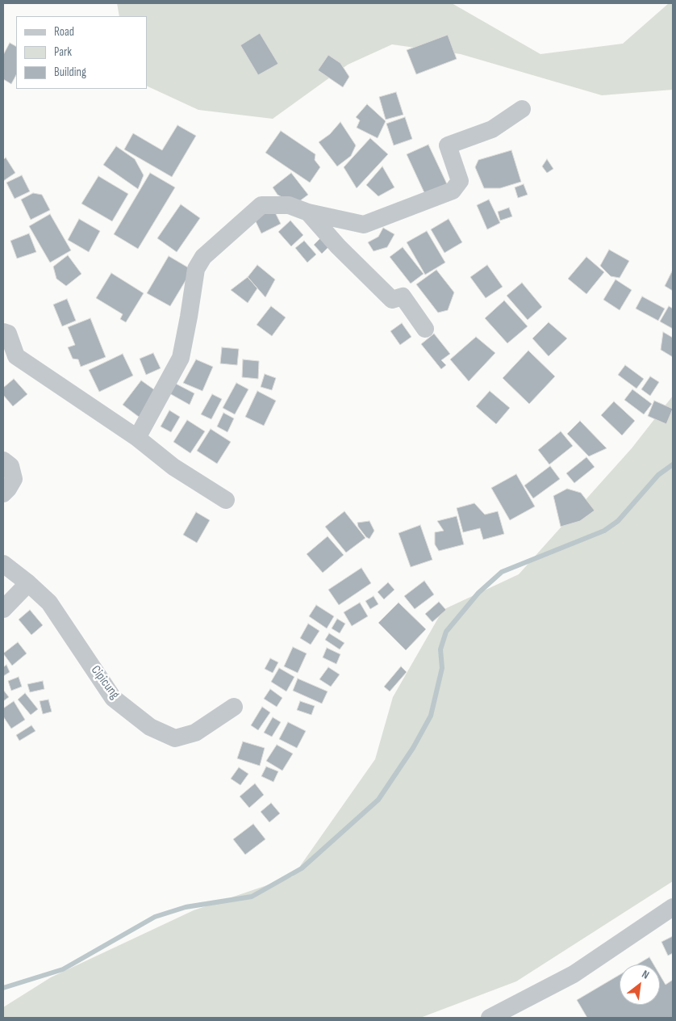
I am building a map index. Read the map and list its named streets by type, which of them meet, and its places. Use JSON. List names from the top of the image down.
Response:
{
  "streets": {
    "street": ["Cipicung"]
  },
  "legend": ["Road", "Park", "Building"],
  "north": "top right"
}
